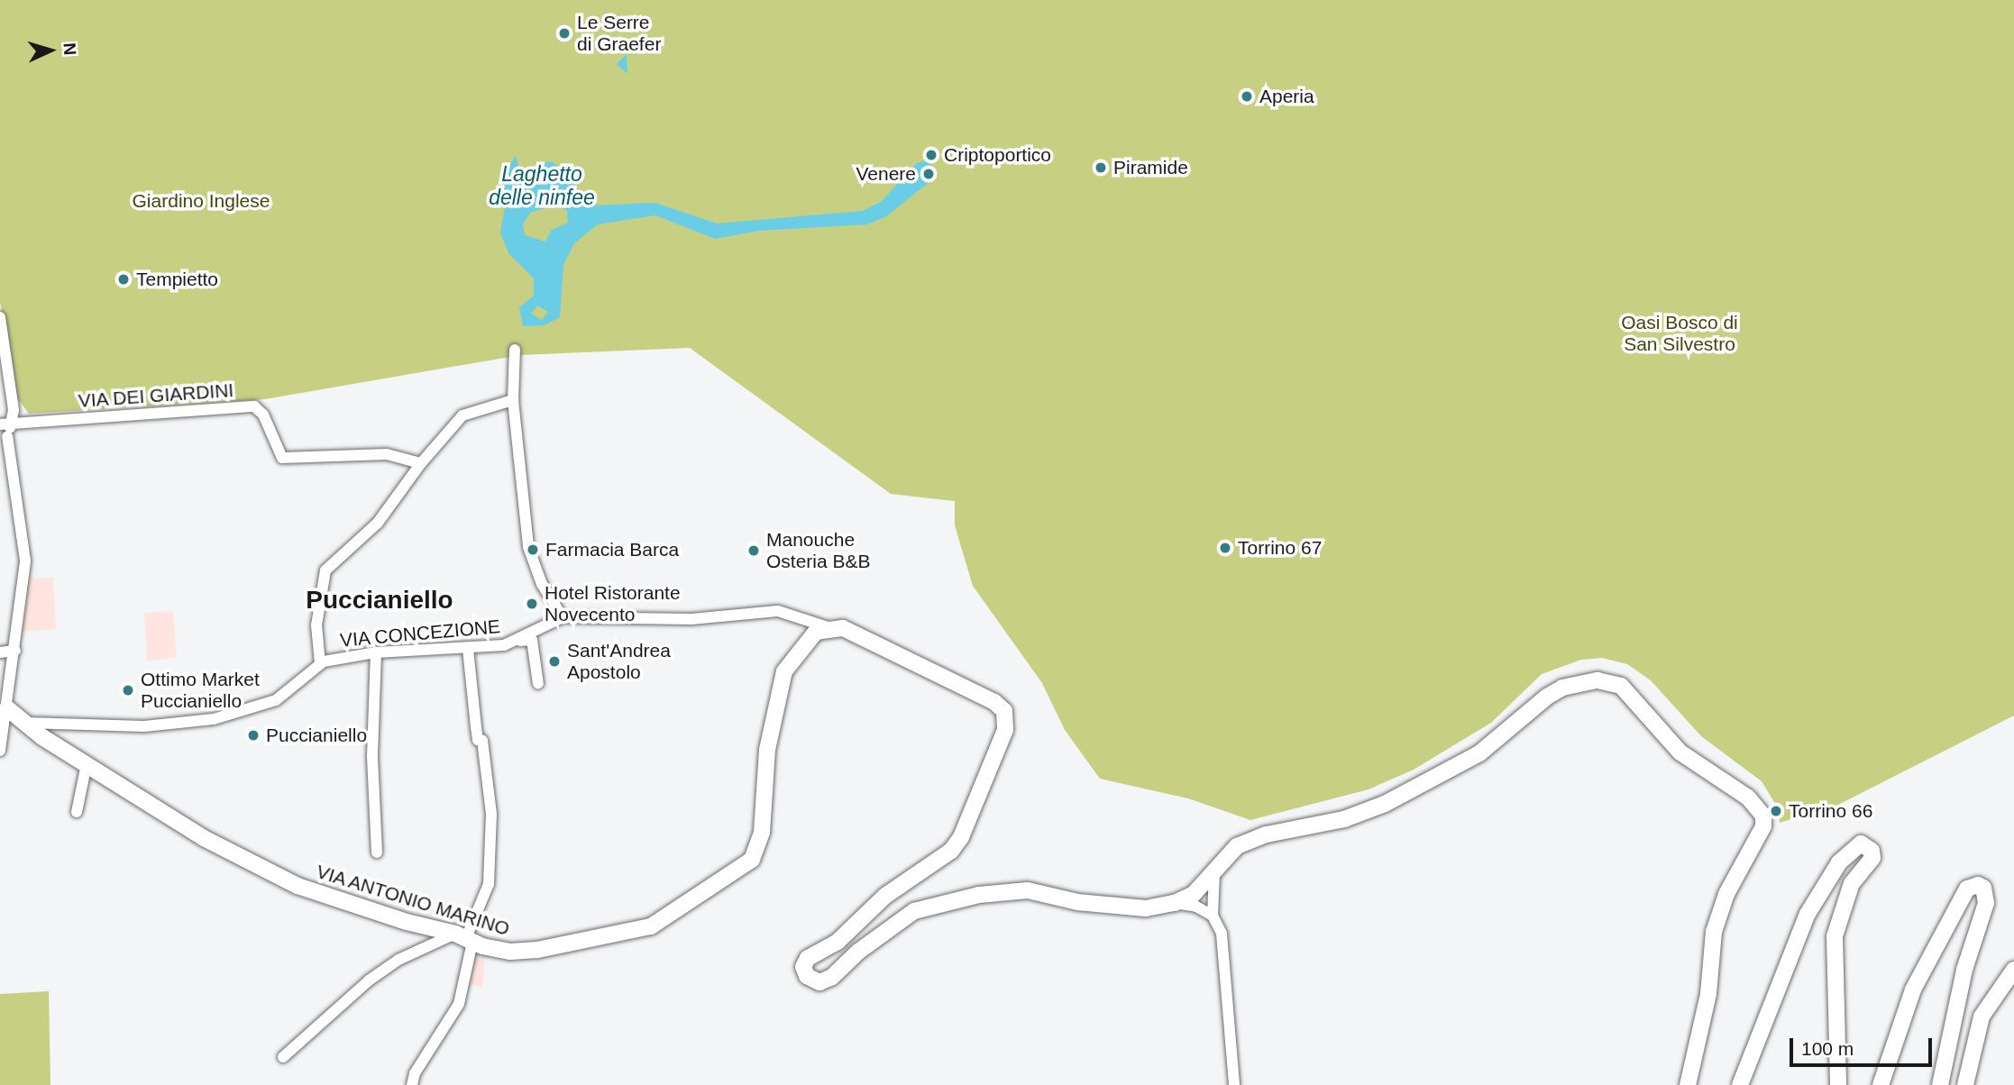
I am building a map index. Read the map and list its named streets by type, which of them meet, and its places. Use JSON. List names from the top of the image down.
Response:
{
  "streets": {
    "street": ["VIA DEI GIARDINI", "VIA CONCEZIONE", "VIA ANTONIO MARINO"]
  },
  "crossings": [
    ["VIA CONCEZIONE", "VIA ANTONIO MARINO"]
  ],
  "districts": ["Puccianiello"],
  "water": ["Laghetto delle ninfee"],
  "parks": ["Giardino Inglese", "Oasi Bosco di San Silvestro"],
  "places": [
    "Le Serre di Graefer",
    "Aperia",
    "Criptoportico",
    "Piramide",
    "Venere",
    "Tempietto",
    "Torrino 67",
    "Farmacia Barca",
    "Manouche Osteria B&B",
    "Hotel Ristorante Novecento",
    "Sant'Andrea Apostolo",
    "Ottimo Market Puccianiello",
    "Puccianiello",
    "Torrino 66"
  ],
  "scale_bar": "100 m",
  "north": "right"
}
